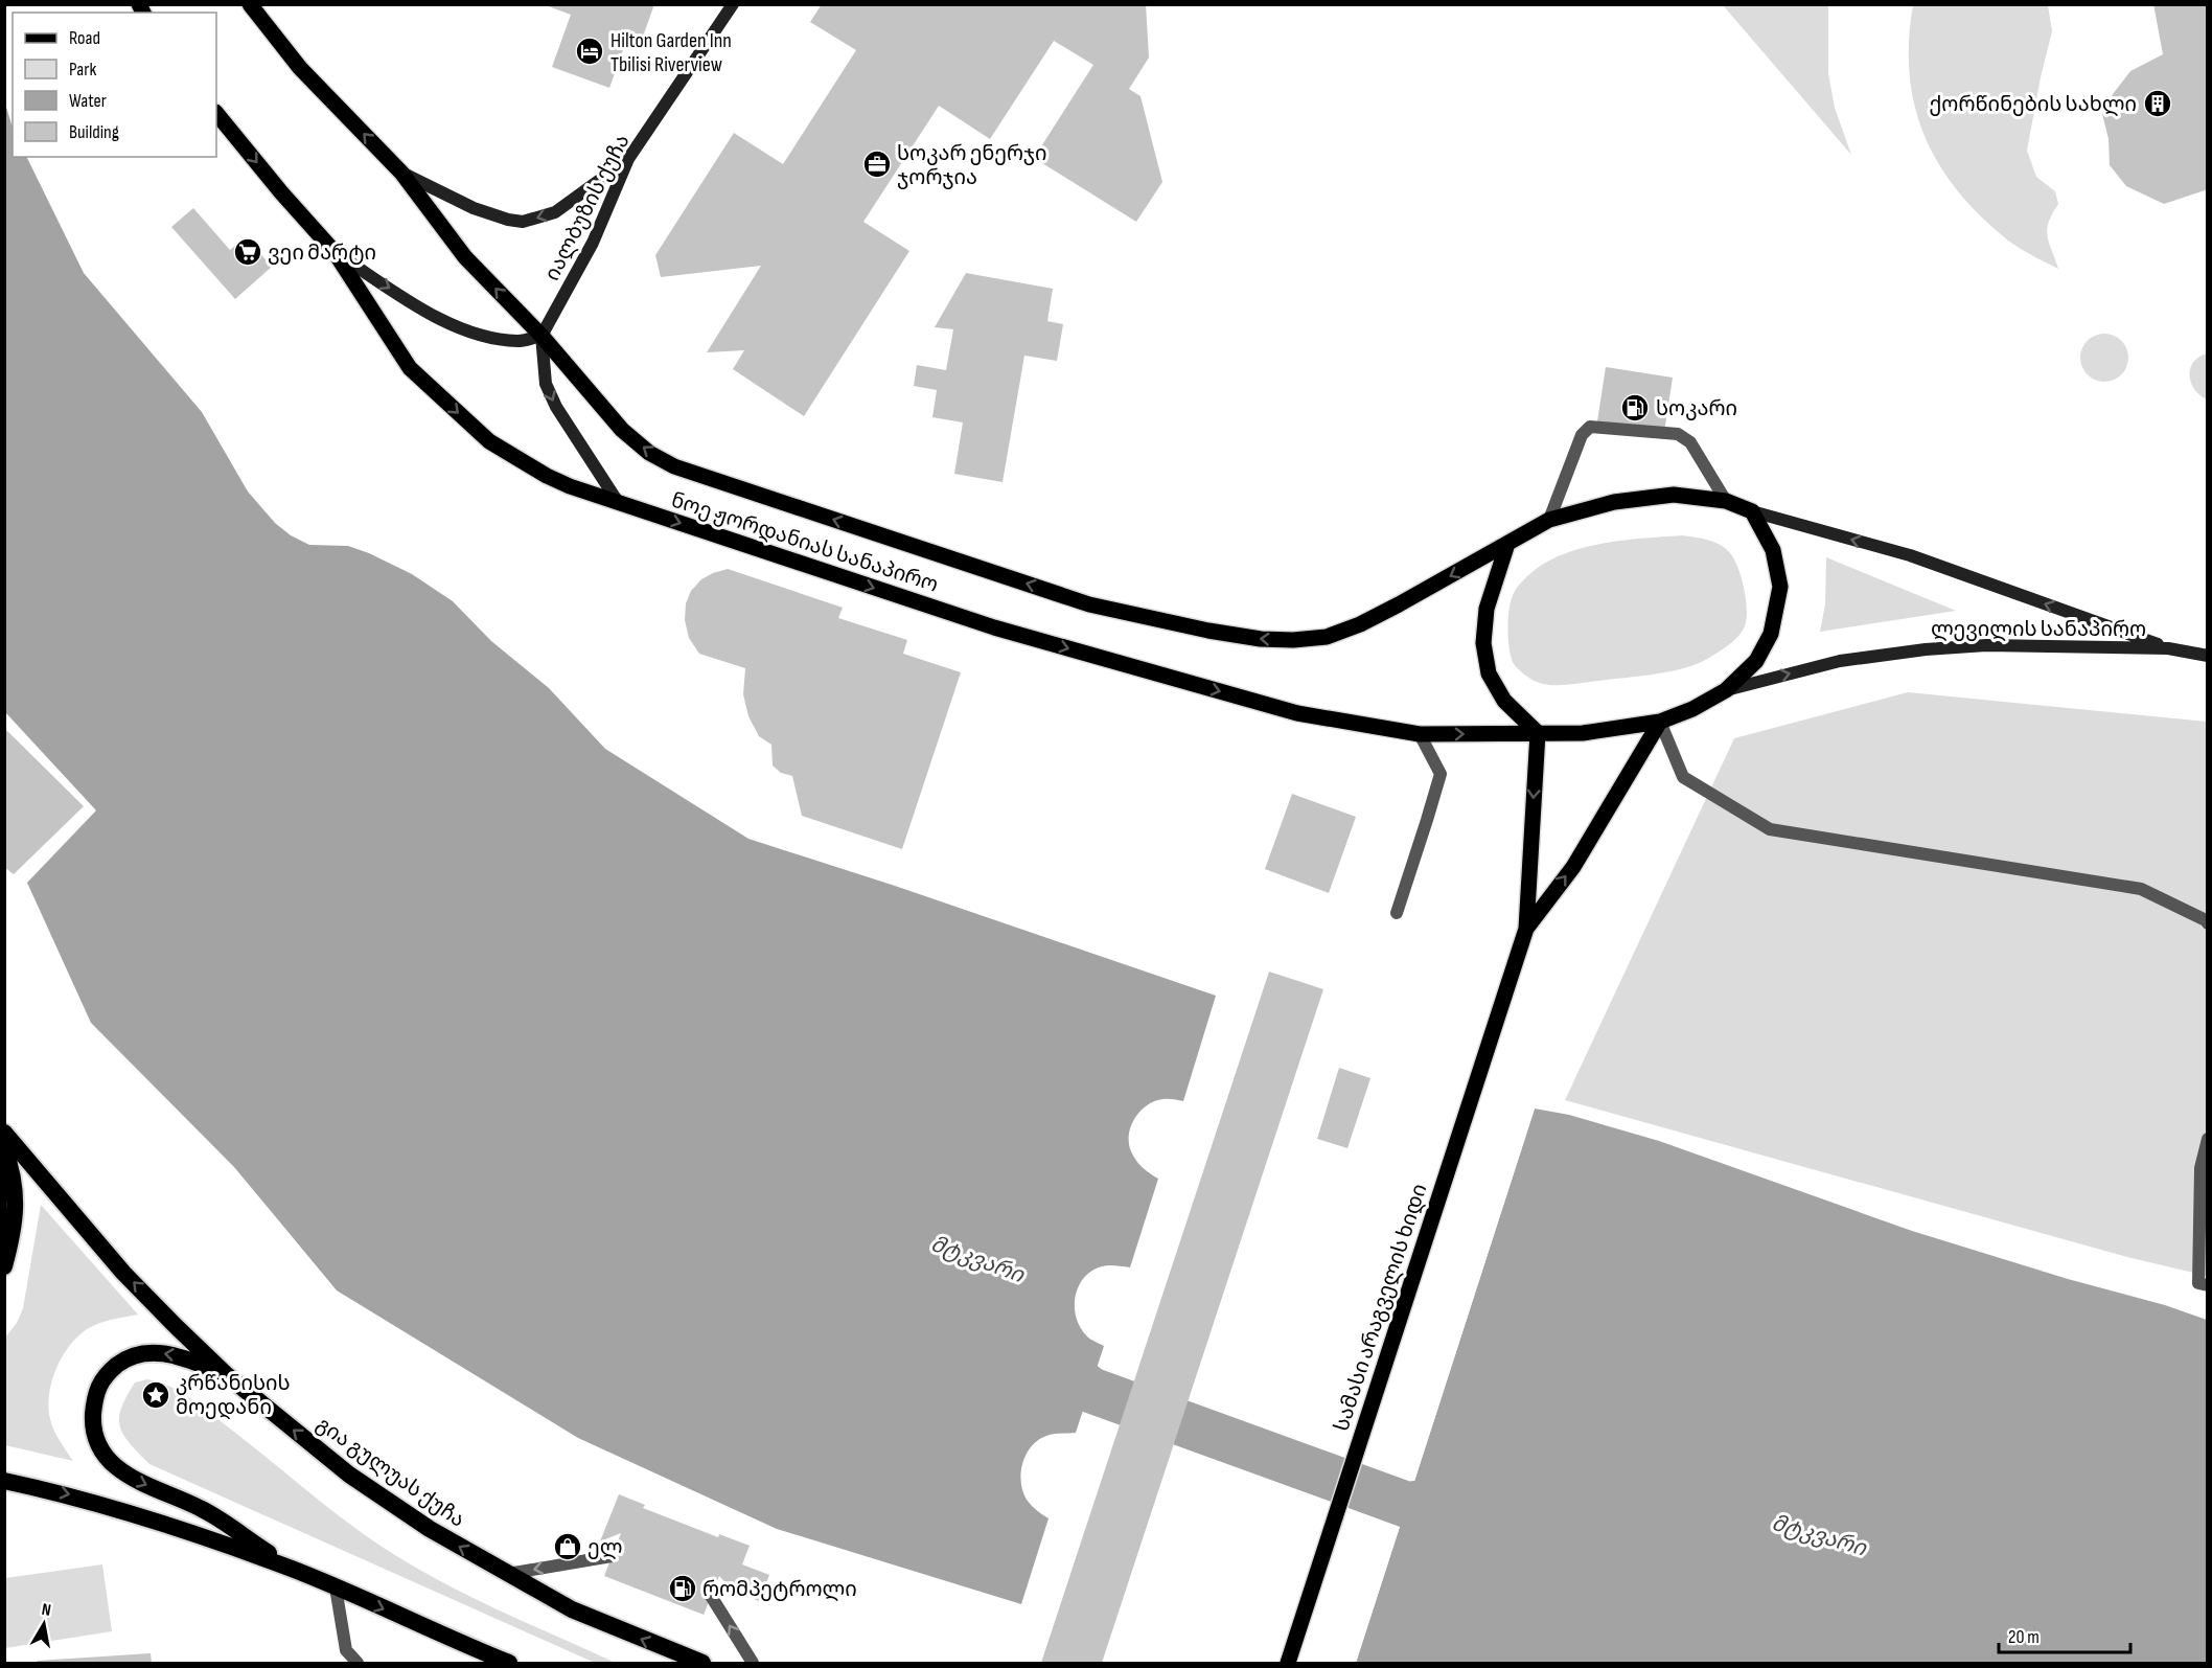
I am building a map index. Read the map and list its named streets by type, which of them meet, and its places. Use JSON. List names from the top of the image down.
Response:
{
  "streets": {
    "highway": ["გია გულუას ქუჩა"],
    "main road": [
      "იალბუზის ქუჩა",
      "ნოე ჟორდანიას სანაპირო",
      "ლევილის სანაპირო",
      "სამასი არაგველის ხიდი"
    ]
  },
  "crossings": [
    ["იალბუზის ქუჩა", "ნოე ჟორდანიას სანაპირო"],
    ["ნოე ჟორდანიას სანაპირო", "ლევილის სანაპირო"]
  ],
  "water": ["მტკვარი"],
  "places": {
    "hotel": ["Hilton Garden Inn Tbilisi Riverview"],
    "building": ["ქორწინების სახლი"],
    "office": ["სოკარ ენერჯი ჯორჯია"],
    "supermarket": ["ვეი მარტი"],
    "fuel station": ["სოკარი", "რომპეტროლი"],
    "place": ["კრწანისის მოედანი"],
    "shop": ["ელ"]
  },
  "legend": [
    "Road",
    "Park",
    "Water",
    "Building"
  ],
  "scale_bar": "20 m",
  "north": "top"
}
